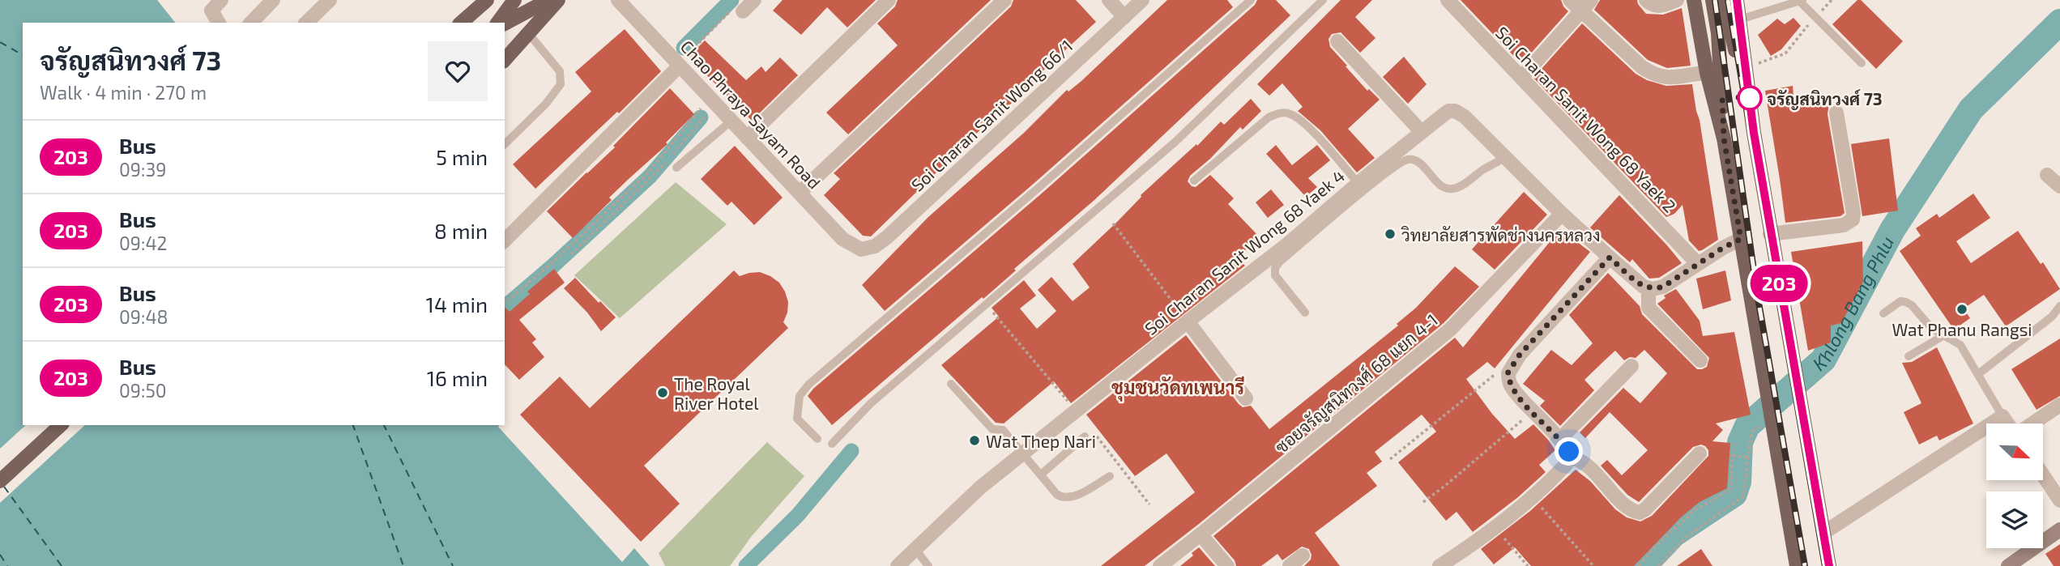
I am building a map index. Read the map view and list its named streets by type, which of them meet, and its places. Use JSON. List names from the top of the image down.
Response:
{
  "streets": {
    "street": [
      "Chao Phraya Sayam Road",
      "Soi Charan Sanit Wong 66/1",
      "Soi Charan Sanit Wong 68 Yaek 2",
      "Soi Charan Sanit Wong 68 Yaek 4",
      "ซอยจรัญสนิทวงศ์ 68 แยก 4-1"
    ]
  },
  "crossings": [
    ["Chao Phraya Sayam Road", "Soi Charan Sanit Wong 66/1"],
    ["Soi Charan Sanit Wong 68 Yaek 4", "ซอยจรัญสนิทวงศ์ 68 แยก 4-1"]
  ],
  "districts": ["ชุมชนวัดทเพนารี"],
  "water": ["Khlong Bang Phlu"],
  "places": [
    "จรัญสนิทวงศ์ 73",
    "วิทยาลัยสารพัดช่างนครหลวง",
    "Wat Phanu Rangsi",
    "The Royal River Hotel",
    "Wat Thep Nari"
  ],
  "lines": ["bus line 203"],
  "north": "bottom right",
  "page": {
    "on_map": "203",
    "heading": ["จรัญสนิทวงศ์ 73", "Walk · 4 min · 270 m"],
    "list": [
      {
        "mark": "203",
        "name": "Bus",
        "note": "09:39",
        "value": "5 min"
      },
      {
        "mark": "203",
        "name": "Bus",
        "note": "09:42",
        "value": "8 min"
      },
      {
        "mark": "203",
        "name": "Bus",
        "note": "09:48",
        "value": "14 min"
      },
      {
        "mark": "203",
        "name": "Bus",
        "note": "09:50",
        "value": "16 min"
      }
    ]
  }
}
